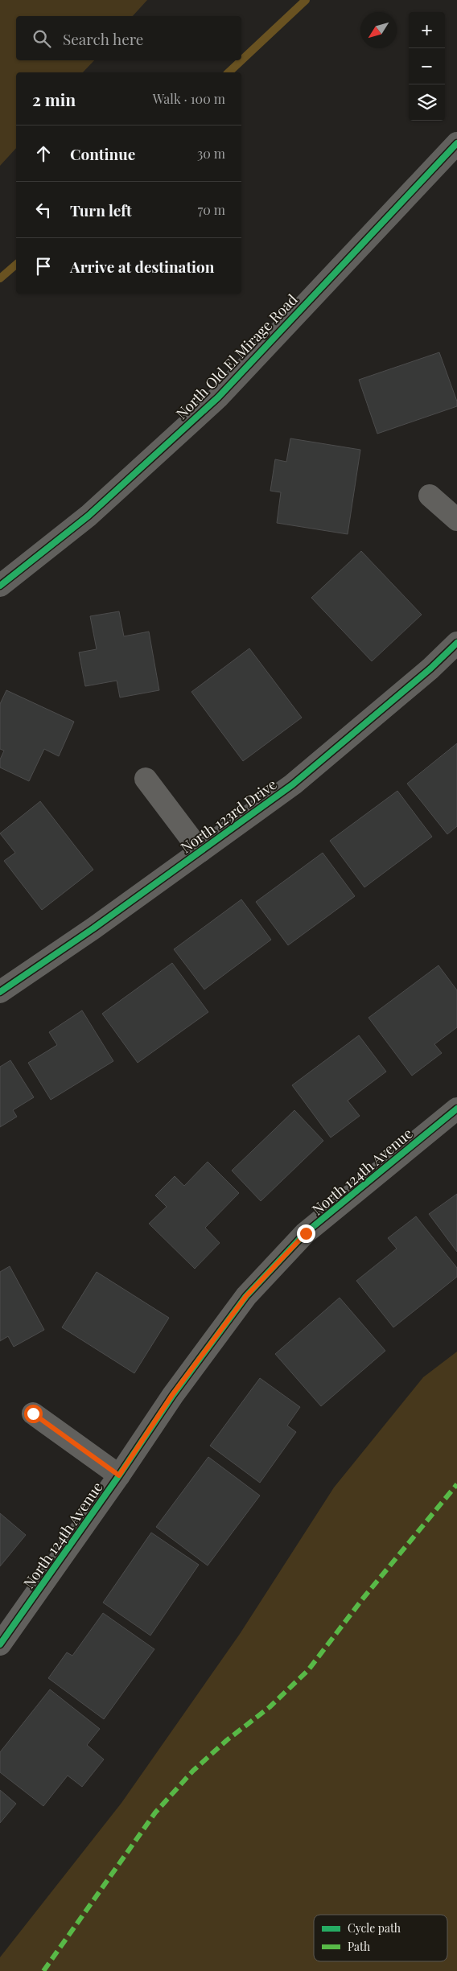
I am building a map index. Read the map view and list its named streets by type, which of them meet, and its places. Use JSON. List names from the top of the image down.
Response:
{
  "streets": {
    "street": ["North Old El Mirage Road", "North 123rd Drive", "North 124th Avenue"]
  },
  "legend": ["Cycle path", "Path"],
  "north": "bottom left",
  "page": {
    "map_buttons": ["+", "−"],
    "search": "Search here",
    "heading": ["2 min", "Walk · 100 m"],
    "list": [
      ["Continue", "30 m"],
      ["Turn left", "70 m"],
      "Arrive at destination"
    ]
  }
}
